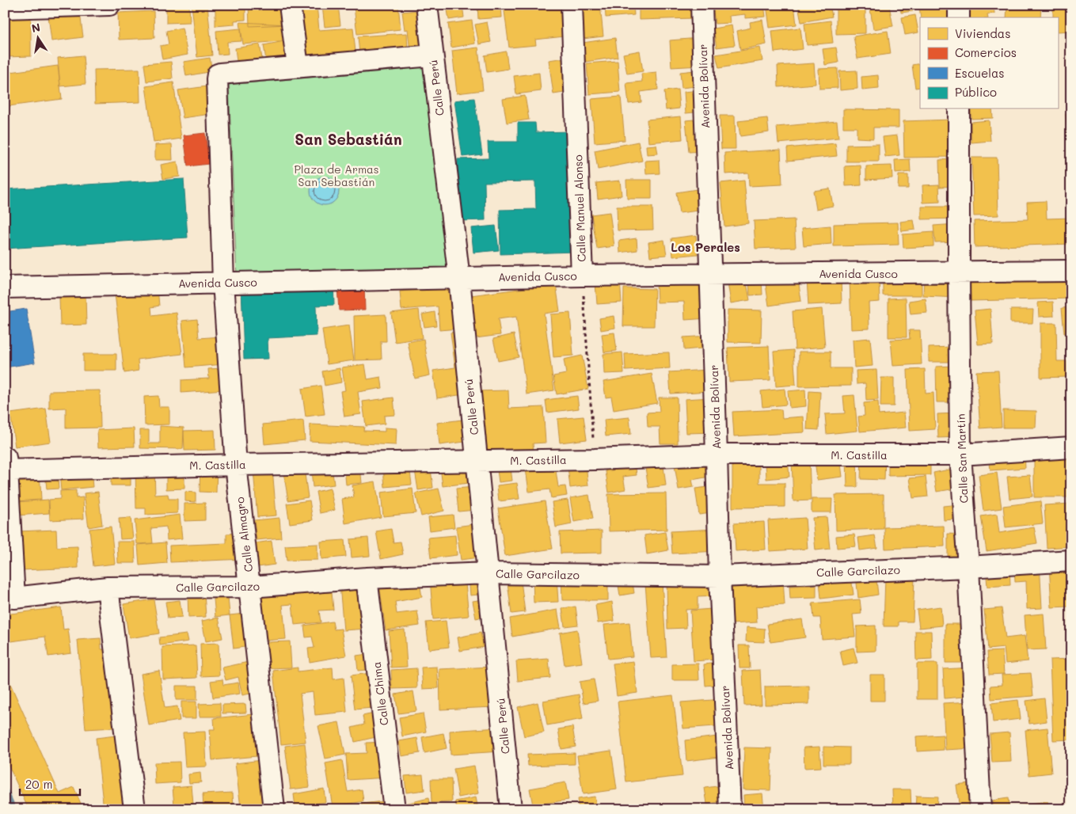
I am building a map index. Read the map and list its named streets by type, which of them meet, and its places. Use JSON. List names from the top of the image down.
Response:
{
  "streets": {
    "street": [
      "Avenida Bolívar",
      "Calle Perú",
      "Calle Manuel Alonso",
      "Avenida Cusco",
      "M. Castilla",
      "Calle San Martín",
      "Calle Almagro",
      "Calle Garcilazo",
      "Calle Chima"
    ]
  },
  "crossings": [
    ["Avenida Bolívar", "Avenida Cusco"],
    ["Avenida Bolívar", "M. Castilla"],
    ["Avenida Bolívar", "Calle Garcilazo"],
    ["Calle Perú", "Avenida Cusco"],
    ["Calle Perú", "M. Castilla"],
    ["Calle Perú", "Calle Garcilazo"],
    ["Calle Manuel Alonso", "Avenida Cusco"],
    ["Calle Manuel Alonso", "M. Castilla"],
    ["Avenida Cusco", "Calle San Martín"],
    ["Avenida Cusco", "Calle Almagro"],
    ["M. Castilla", "Calle San Martín"],
    ["M. Castilla", "Calle Almagro"],
    ["Calle San Martín", "Calle Garcilazo"],
    ["Calle Almagro", "Calle Garcilazo"],
    ["Calle Garcilazo", "Calle Chima"]
  ],
  "districts": ["San Sebastián", "Los Perales"],
  "parks": ["Plaza de Armas San Sebastián"],
  "legend": [
    "Viviendas",
    "Comercios",
    "Escuelas",
    "Público"
  ],
  "scale_bar": "20 m",
  "north": "top"
}
